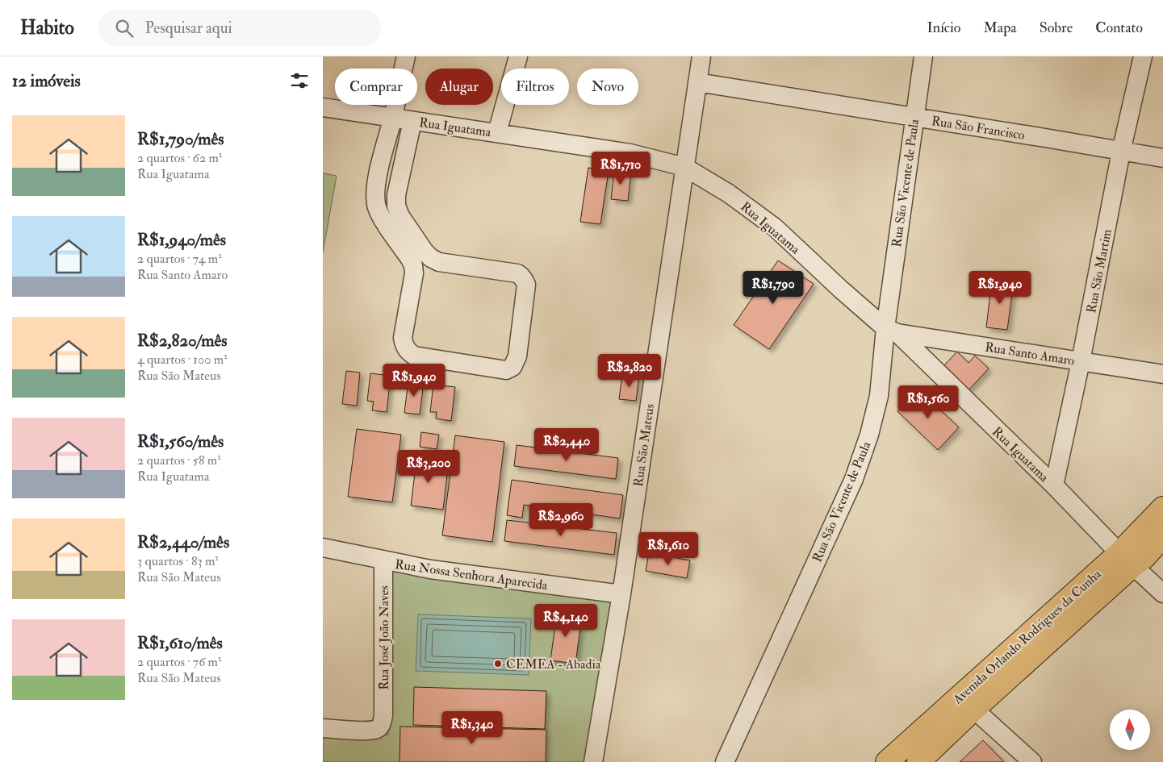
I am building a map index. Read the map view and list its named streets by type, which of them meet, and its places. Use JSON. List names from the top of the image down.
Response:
{
  "streets": {
    "main road": ["Avenida Orlando Rodrigues da Cunha"],
    "street": [
      "Rua Iguatama",
      "Rua São Francisco",
      "Rua São Vicente de Paula",
      "Rua São Martim",
      "Rua Santo Amaro",
      "Rua São Mateus",
      "Rua Nossa Senhora Aparecida",
      "Rua José João Naves"
    ]
  },
  "crossings": [
    ["Rua Iguatama", "Rua São Vicente de Paula"],
    ["Rua Iguatama", "Rua São Martim"],
    ["Rua Iguatama", "Rua Santo Amaro"],
    ["Rua Iguatama", "Rua São Mateus"],
    ["Rua Iguatama", "Avenida Orlando Rodrigues da Cunha"],
    ["Rua São Francisco", "Rua São Vicente de Paula"],
    ["Rua São Francisco", "Rua São Martim"],
    ["Rua São Francisco", "Rua São Mateus"],
    ["Rua São Vicente de Paula", "Rua Santo Amaro"],
    ["Rua São Martim", "Rua Santo Amaro"],
    ["Rua São Mateus", "Rua Nossa Senhora Aparecida"],
    ["Rua Nossa Senhora Aparecida", "Rua José João Naves"]
  ],
  "places": ["CEMEA - Abadia"],
  "north": "top",
  "page": {
    "header": "Habito",
    "search": "Pesquisar aqui",
    "nav": [
      "Início",
      "Mapa",
      "Sobre",
      "Contato"
    ],
    "heading": "12 imóveis",
    "chip": [
      "Comprar",
      "Alugar",
      "Filtros",
      "Novo"
    ],
    "list": [
      {
        "name": "R$1,790/mês",
        "note": "2 quartos · 62 m² · Rua Iguatama"
      },
      {
        "name": "R$1,940/mês",
        "note": "2 quartos · 74 m² · Rua Santo Amaro"
      },
      {
        "name": "R$2,820/mês",
        "note": "4 quartos · 100 m² · Rua São Mateus"
      },
      {
        "name": "R$1,560/mês",
        "note": "2 quartos · 58 m² · Rua Iguatama"
      },
      {
        "name": "R$2,440/mês",
        "note": "3 quartos · 83 m² · Rua São Mateus"
      },
      {
        "name": "R$1,610/mês",
        "note": "2 quartos · 76 m² · Rua São Mateus"
      }
    ],
    "price": [
      "R$1,710",
      "R$1,790",
      "R$1,940",
      "R$2,820",
      "R$1,940",
      "R$1,560",
      "R$2,440",
      "R$3,200",
      "R$2,960",
      "R$1,610",
      "R$4,140",
      "R$1,340"
    ]
  }
}
